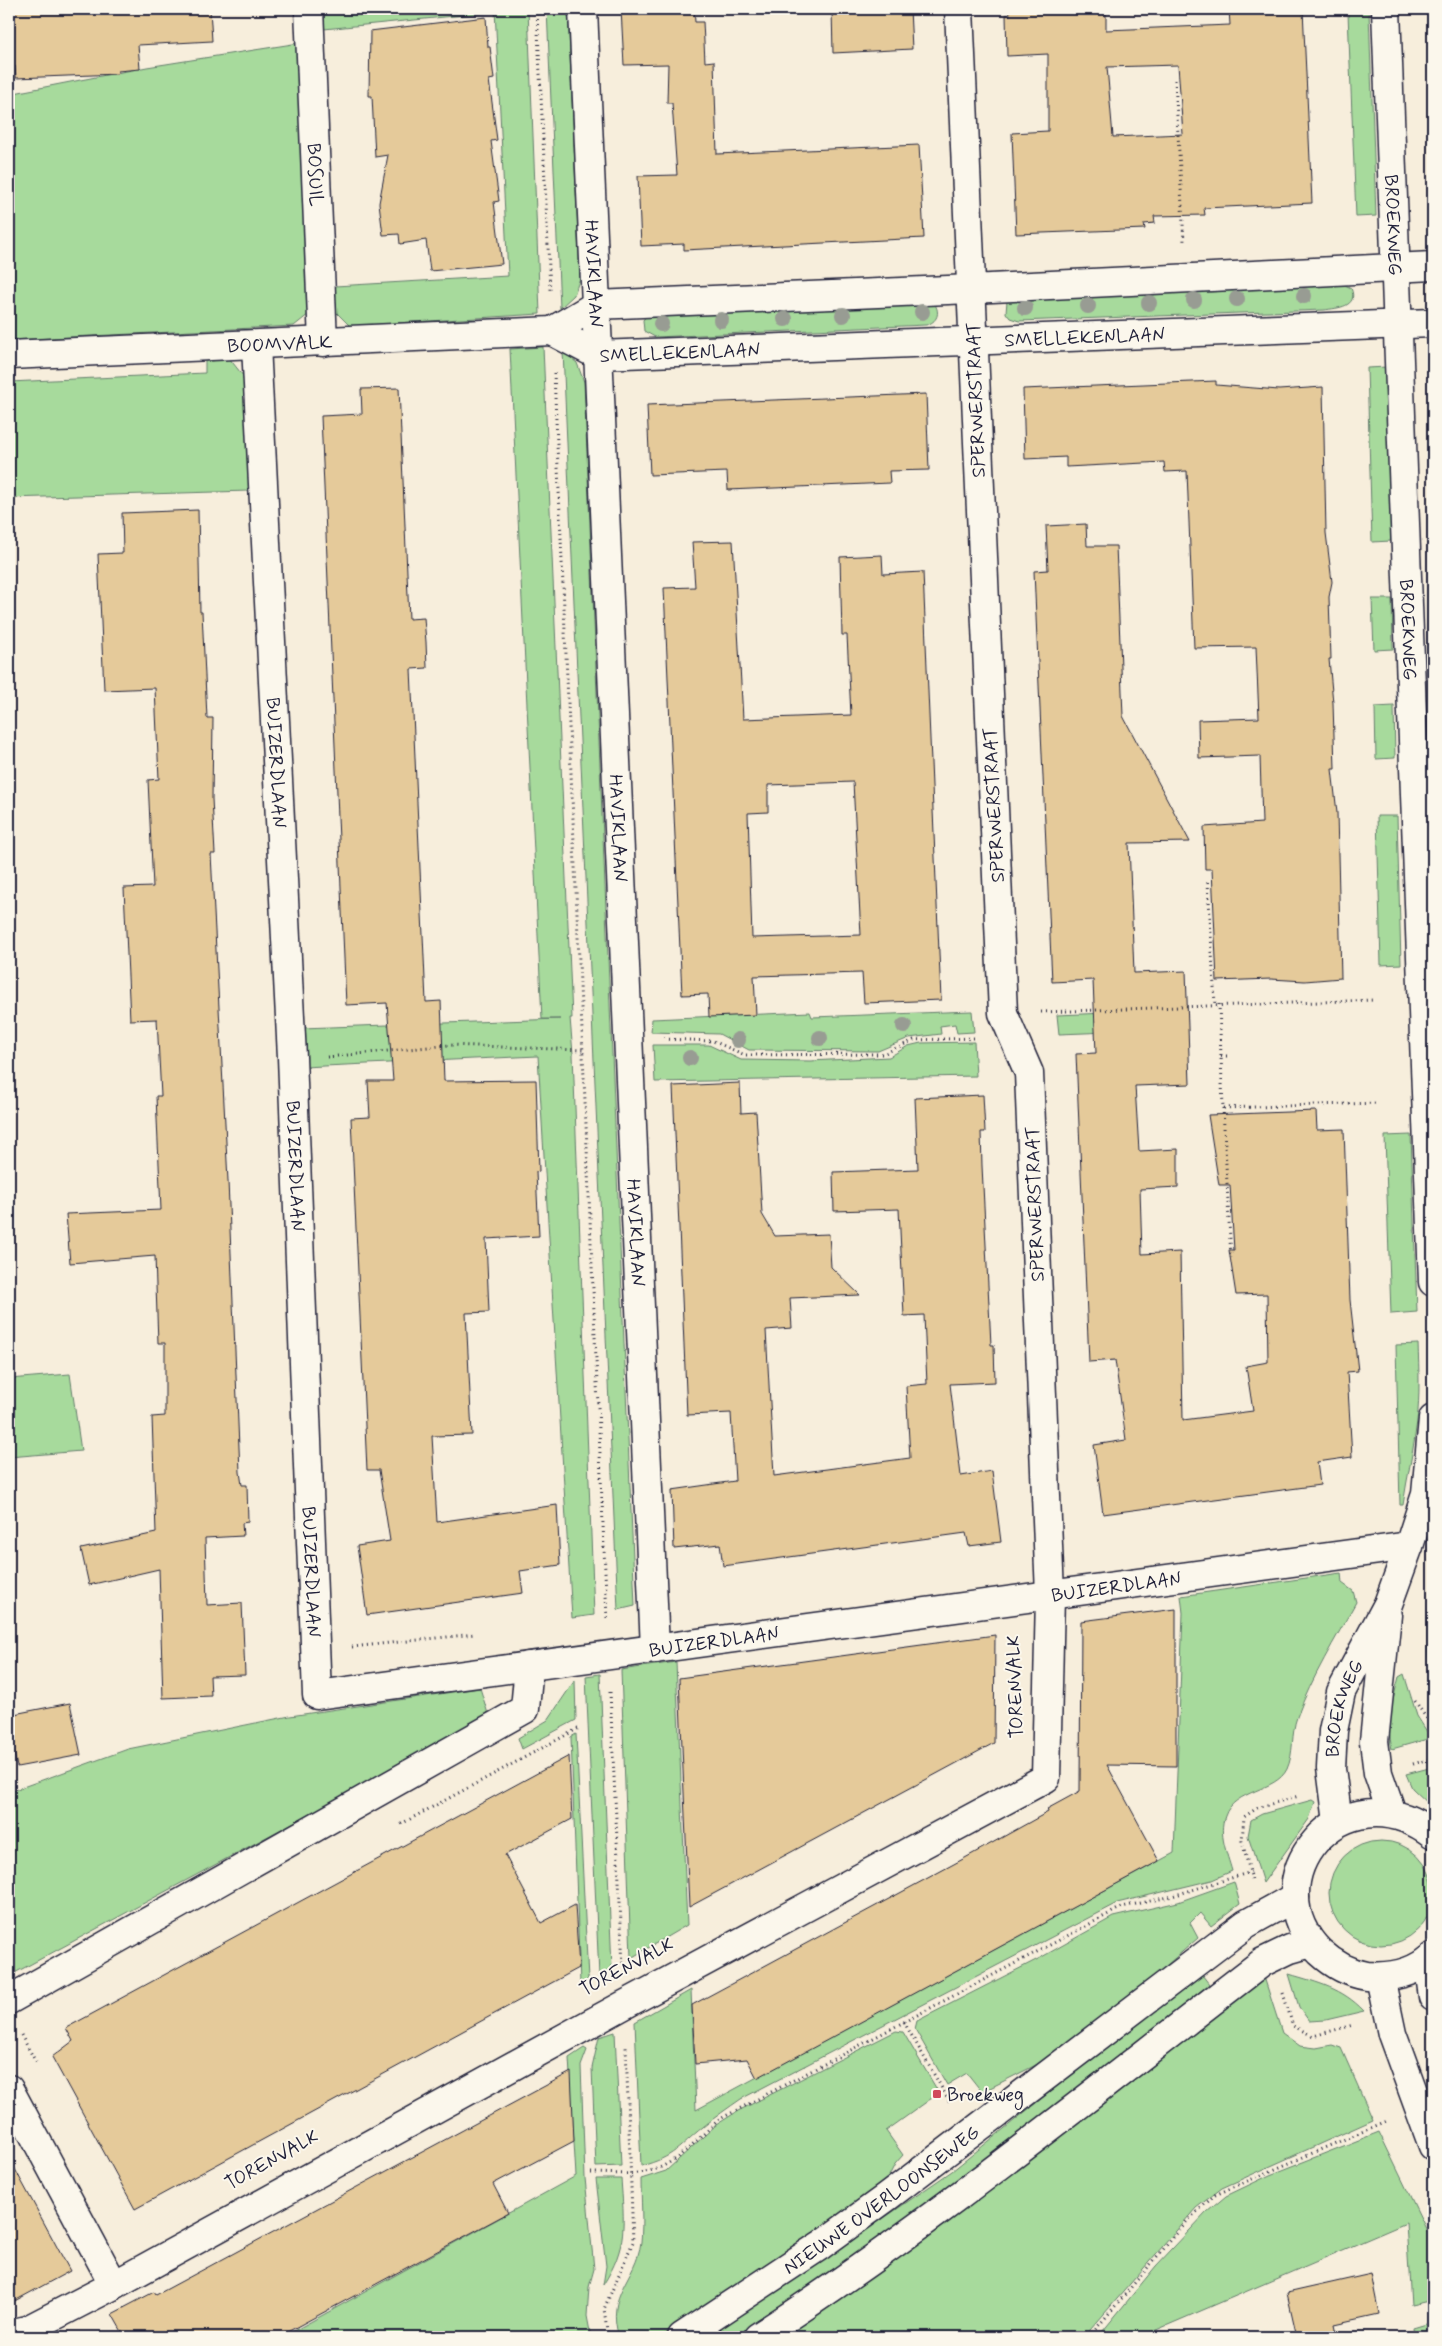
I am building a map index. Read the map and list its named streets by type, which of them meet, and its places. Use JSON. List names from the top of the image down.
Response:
{
  "streets": {
    "street": [
      "BOSUIL",
      "BROEKWEG",
      "HAVIKLAAN",
      "SMELLEKENLAAN",
      "BOOMVALK",
      "SPERWERSTRAAT",
      "BUIZERDLAAN",
      "TORENVALK",
      "NIEUWE OVERLOONSEWEG"
    ]
  },
  "crossings": [
    ["BOSUIL", "BOOMVALK"],
    ["BROEKWEG", "SMELLEKENLAAN"],
    ["BROEKWEG", "BUIZERDLAAN"],
    ["HAVIKLAAN", "SMELLEKENLAAN"],
    ["HAVIKLAAN", "BUIZERDLAAN"],
    ["SMELLEKENLAAN", "BOOMVALK"],
    ["SMELLEKENLAAN", "SPERWERSTRAAT"],
    ["BOOMVALK", "BUIZERDLAAN"],
    ["SPERWERSTRAAT", "BUIZERDLAAN"],
    ["SPERWERSTRAAT", "TORENVALK"],
    ["BUIZERDLAAN", "TORENVALK"]
  ],
  "places": {
    "transit": ["Broekweg"]
  }
}
